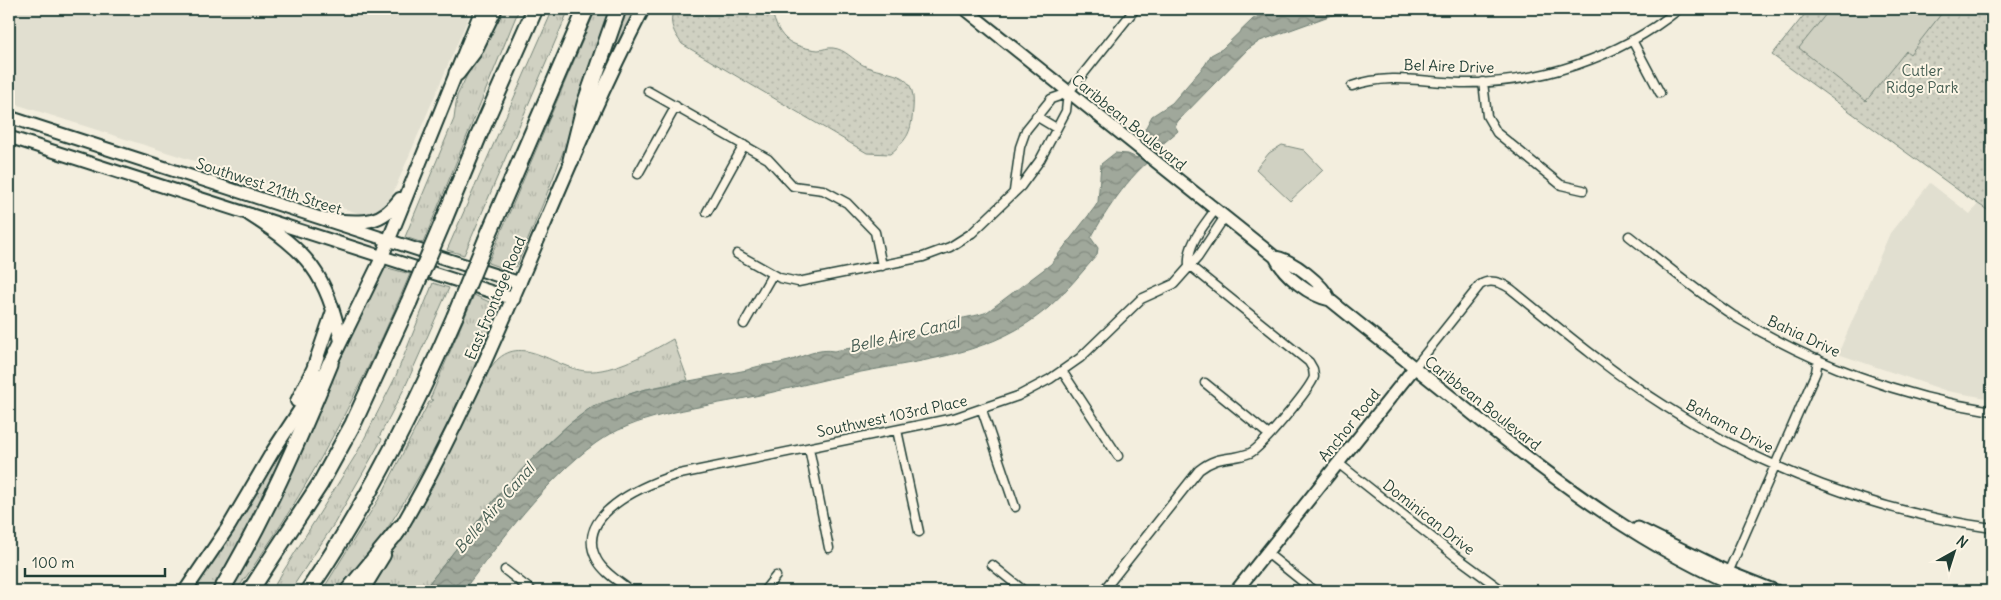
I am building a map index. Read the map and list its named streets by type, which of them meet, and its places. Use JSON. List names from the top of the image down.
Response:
{
  "streets": {
    "main road": ["East Frontage Road"],
    "street": [
      "Bel Aire Drive",
      "Caribbean Boulevard",
      "Southwest 211th Street",
      "Bahia Drive",
      "Southwest 103rd Place",
      "Anchor Road",
      "Bahama Drive",
      "Dominican Drive"
    ]
  },
  "crossings": [
    ["Caribbean Boulevard", "Southwest 103rd Place"],
    ["Caribbean Boulevard", "Anchor Road"],
    ["Southwest 211th Street", "East Frontage Road"],
    ["Anchor Road", "Bahama Drive"],
    ["Anchor Road", "Dominican Drive"]
  ],
  "water": ["Belle Aire Canal"],
  "parks": ["Cutler Ridge Park"],
  "scale_bar": "100 m",
  "north": "top right"
}
